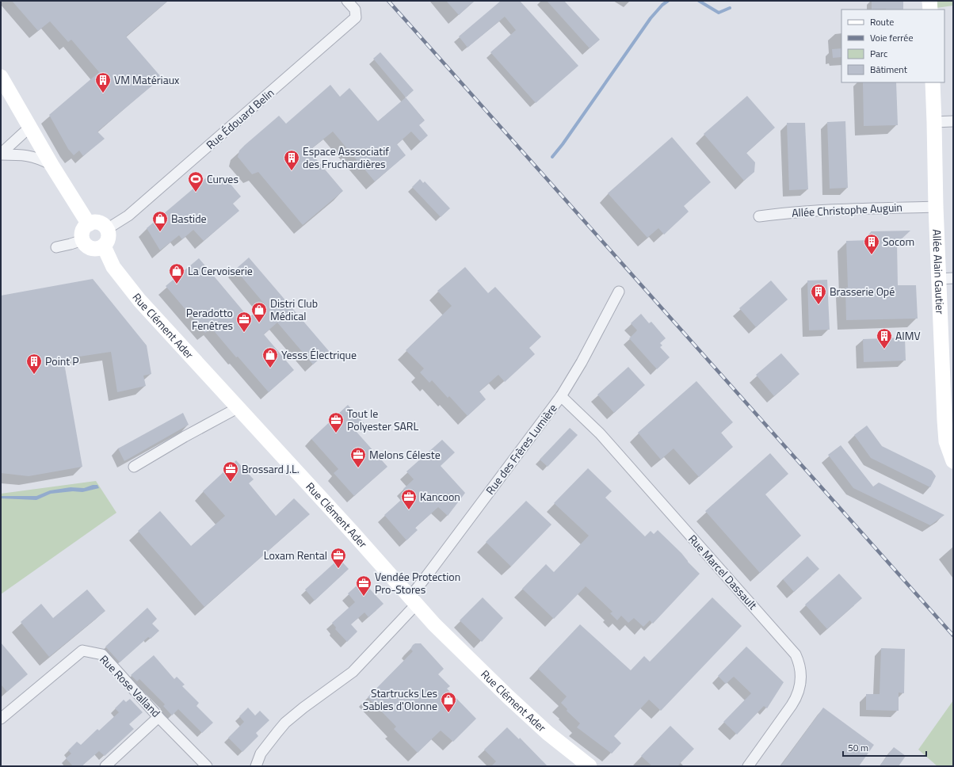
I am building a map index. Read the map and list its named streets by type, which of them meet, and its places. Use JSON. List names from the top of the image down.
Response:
{
  "streets": {
    "street": [
      "Rue Édouard Belin",
      "Allée Christophe Auguin",
      "Allée Alain Gautier",
      "Rue Clément Ader",
      "Rue des Frères Lumière",
      "Rue Marcel Dassault",
      "Rue Rose Valland"
    ]
  },
  "crossings": [
    ["Rue Édouard Belin", "Rue Clément Ader"],
    ["Allée Christophe Auguin", "Allée Alain Gautier"],
    ["Rue Clément Ader", "Rue des Frères Lumière"],
    ["Rue des Frères Lumière", "Rue Marcel Dassault"]
  ],
  "places": {
    "building": [
      "VM Matériaux",
      "Espace Asssociatif des Fruchardières",
      "Socom",
      "Brasserie Opé",
      "AIMV",
      "Point P"
    ],
    "sports": ["Curves"],
    "shop": [
      "Bastide",
      "La Cervoiserie",
      "Distri Club Médical",
      "Yesss Électrique",
      "Startrucks Les Sables d'Olonne"
    ],
    "office": [
      "Peradotto Fenêtres",
      "Tout le Polyester SARL",
      "Melons Céleste",
      "Brossard J.L.",
      "Kancoon",
      "Loxam Rental",
      "Vendée Protection Pro-Stores"
    ]
  },
  "legend": [
    "Route",
    "Voie ferrée",
    "Parc",
    "Bâtiment"
  ],
  "scale_bar": "50 m"
}
